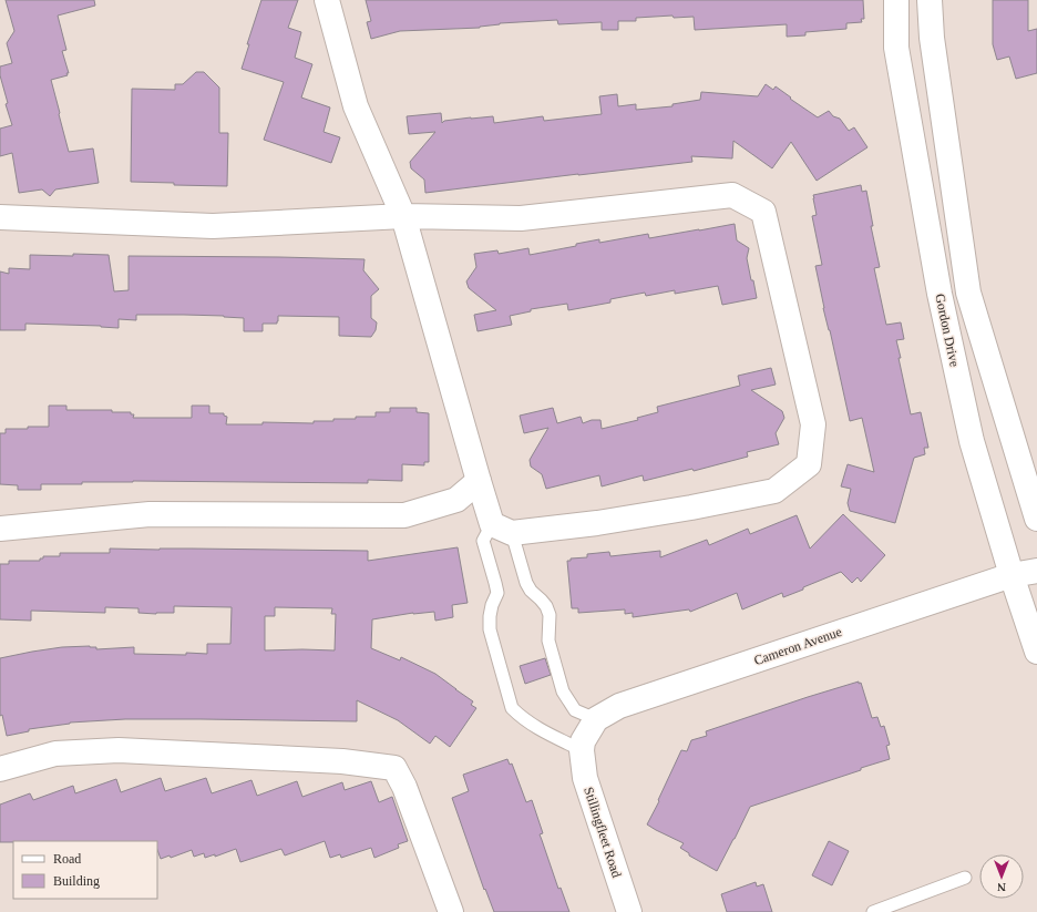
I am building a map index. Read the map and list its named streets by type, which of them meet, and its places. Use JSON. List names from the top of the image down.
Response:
{
  "streets": {
    "street": ["Gordon Drive", "Cameron Avenue", "Stillingfleet Road"]
  },
  "crossings": [
    ["Gordon Drive", "Cameron Avenue"],
    ["Cameron Avenue", "Stillingfleet Road"]
  ],
  "legend": ["Road", "Building"],
  "north": "bottom"
}
